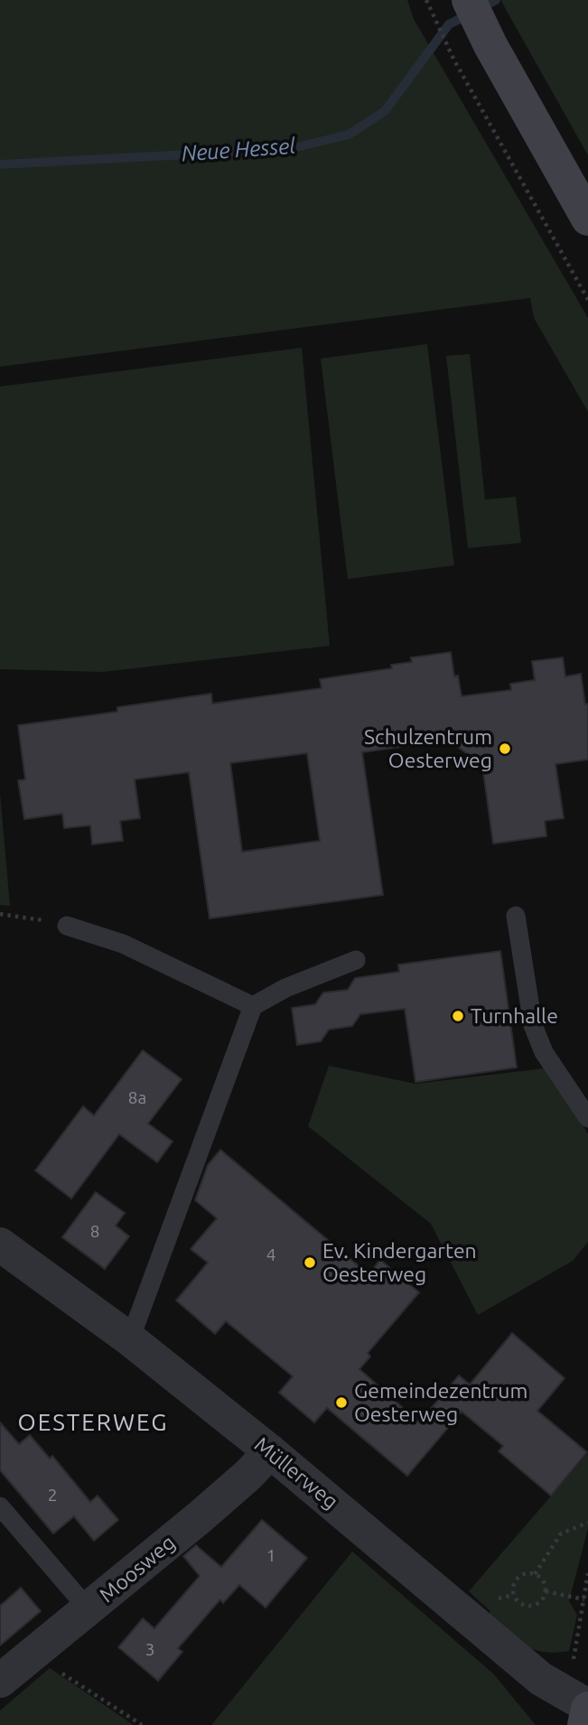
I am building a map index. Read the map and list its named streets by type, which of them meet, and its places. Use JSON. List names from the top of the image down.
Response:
{
  "streets": {
    "street": ["Müllerweg", "Moosweg"]
  },
  "crossings": [
    ["Müllerweg", "Moosweg"]
  ],
  "districts": ["OESTERWEG"],
  "water": ["Neue Hessel"],
  "places": [
    "Schulzentrum Oesterweg",
    "Turnhalle",
    "Ev. Kindergarten Oesterweg",
    "Gemeindezentrum Oesterweg"
  ],
  "house_numbers": [
    "8a",
    "8",
    "4",
    "2",
    "1",
    "3"
  ]
}
